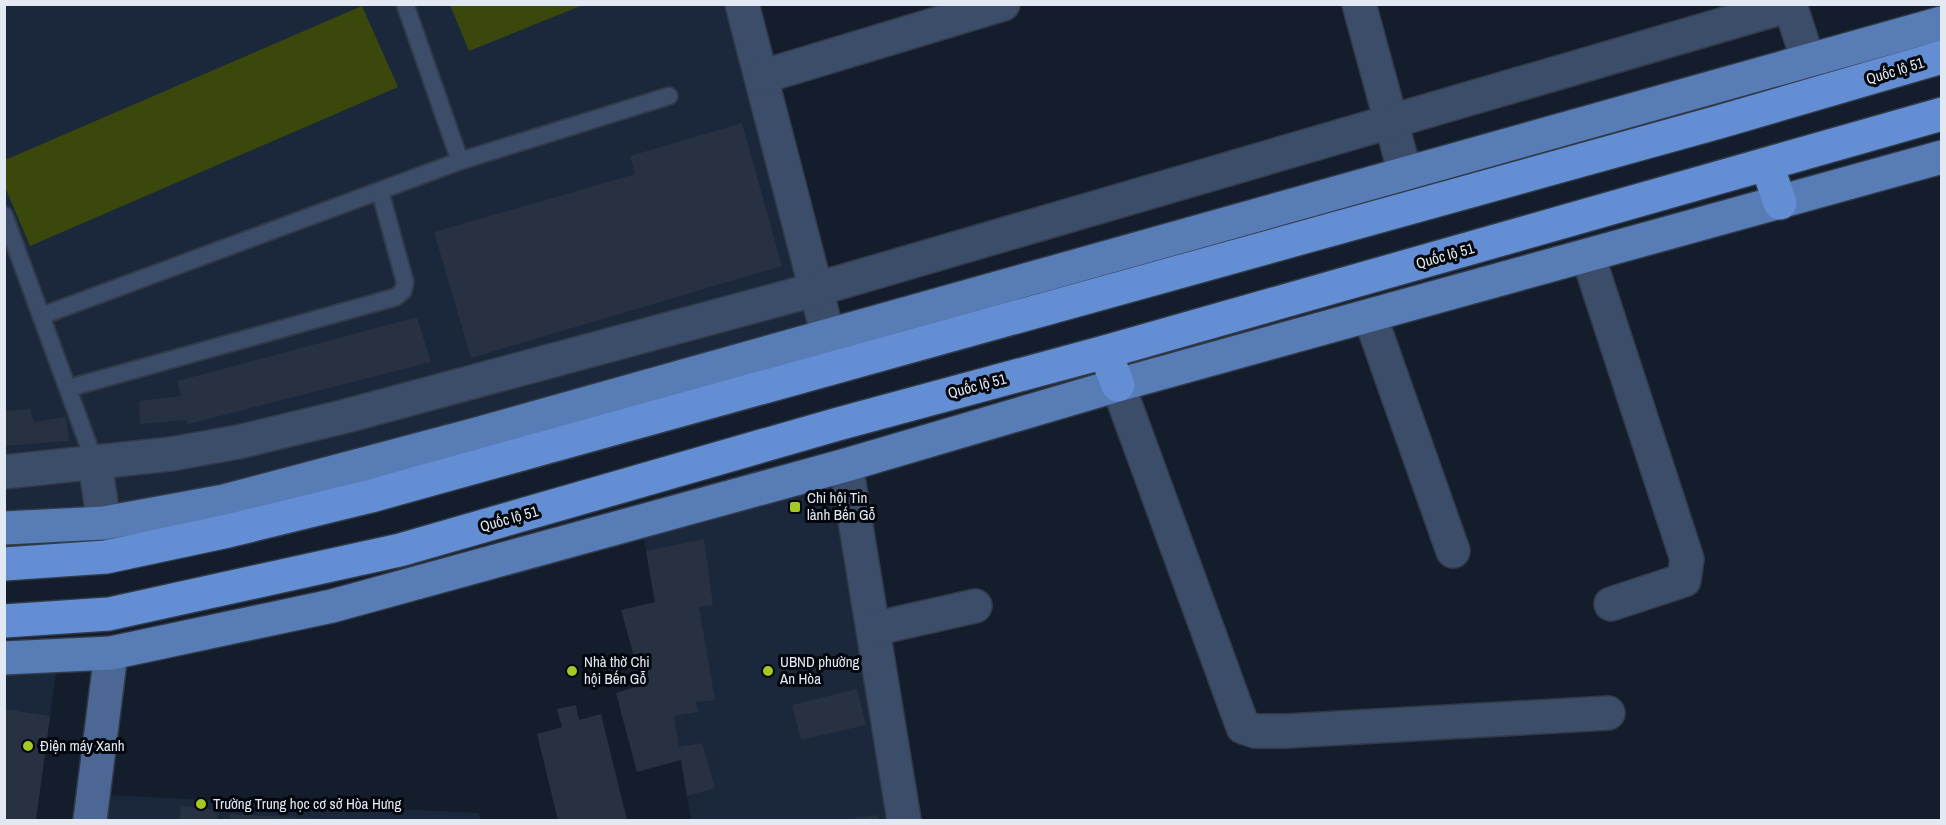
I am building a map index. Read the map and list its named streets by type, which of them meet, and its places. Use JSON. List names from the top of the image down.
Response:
{
  "streets": {
    "highway": ["Quốc lộ 51"]
  },
  "places": {
    "transit": ["Chi hội Tin lành Bến Gỗ"],
    "other": [
      "Nhà thờ Chi hội Bến Gỗ",
      "UBND phường An Hòa",
      "Điện máy Xanh",
      "Trường Trung học cơ sở Hòa Hưng"
    ]
  }
}
